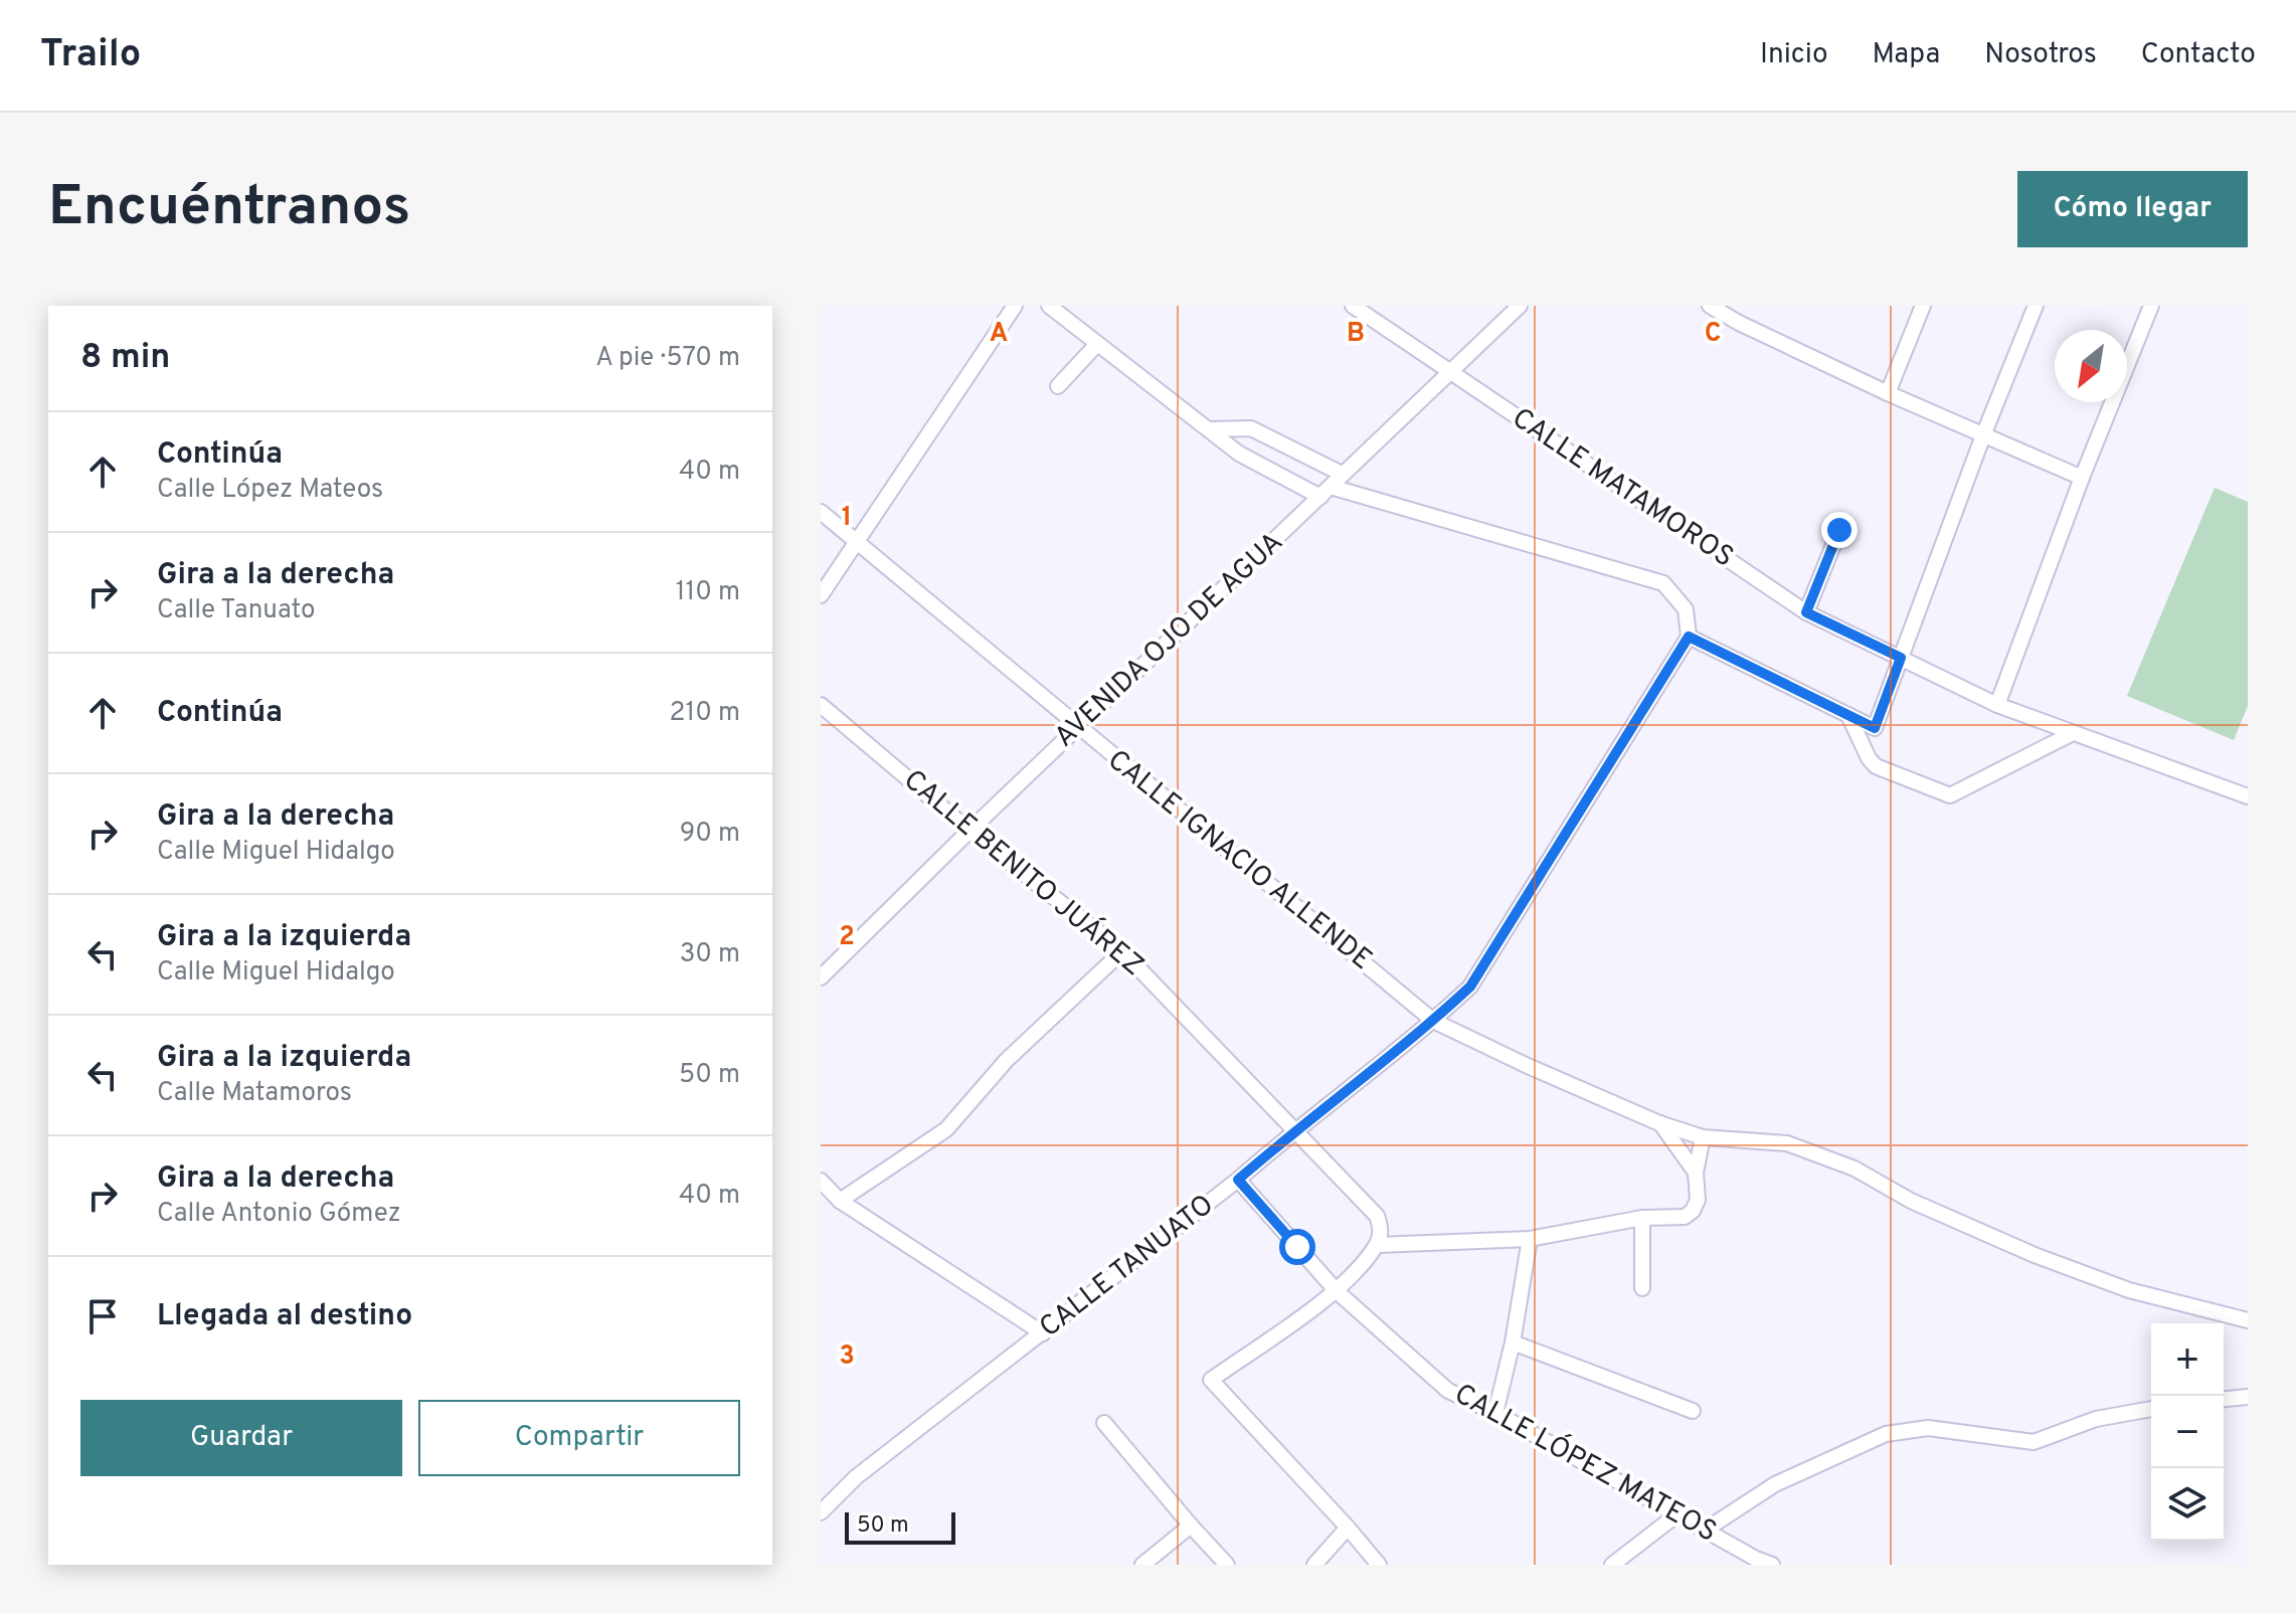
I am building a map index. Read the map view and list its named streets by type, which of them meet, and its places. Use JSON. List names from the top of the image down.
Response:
{
  "streets": {
    "street": [
      "CALLE MATAMOROS",
      "AVENIDA OJO DE AGUA",
      "CALLE IGNACIO ALLENDE",
      "CALLE BENITO JUÁREZ",
      "CALLE TANUATO",
      "CALLE LÓPEZ MATEOS"
    ]
  },
  "crossings": [
    ["CALLE MATAMOROS", "AVENIDA OJO DE AGUA"],
    ["AVENIDA OJO DE AGUA", "CALLE IGNACIO ALLENDE"],
    ["AVENIDA OJO DE AGUA", "CALLE BENITO JUÁREZ"],
    ["CALLE IGNACIO ALLENDE", "CALLE TANUATO"],
    ["CALLE BENITO JUÁREZ", "CALLE TANUATO"],
    ["CALLE TANUATO", "CALLE LÓPEZ MATEOS"]
  ],
  "scale_bar": "50 m",
  "north": "bottom left",
  "page": {
    "header": "Trailo",
    "nav": [
      "Inicio",
      "Mapa",
      "Nosotros",
      "Contacto"
    ],
    "buttons": [
      "Cómo llegar",
      ["Guardar", "Compartir"]
    ],
    "title": "Encuéntranos",
    "heading": ["8 min", "A pie · 570 m"],
    "list": [
      ["Continúa", "Calle López Mateos", "40 m"],
      ["Gira a la derecha", "Calle Tanuato", "110 m"],
      ["Continúa", "210 m"],
      ["Gira a la derecha", "Calle Miguel Hidalgo", "90 m"],
      ["Gira a la izquierda", "Calle Miguel Hidalgo", "30 m"],
      ["Gira a la izquierda", "Calle Matamoros", "50 m"],
      ["Gira a la derecha", "Calle Antonio Gómez", "40 m"],
      "Llegada al destino"
    ],
    "map_buttons": ["+", "−"],
    "scale": "50 m"
  },
  "grid": {
    "columns": ["A", "B", "C"],
    "rows": ["1", "2", "3"]
  }
}
